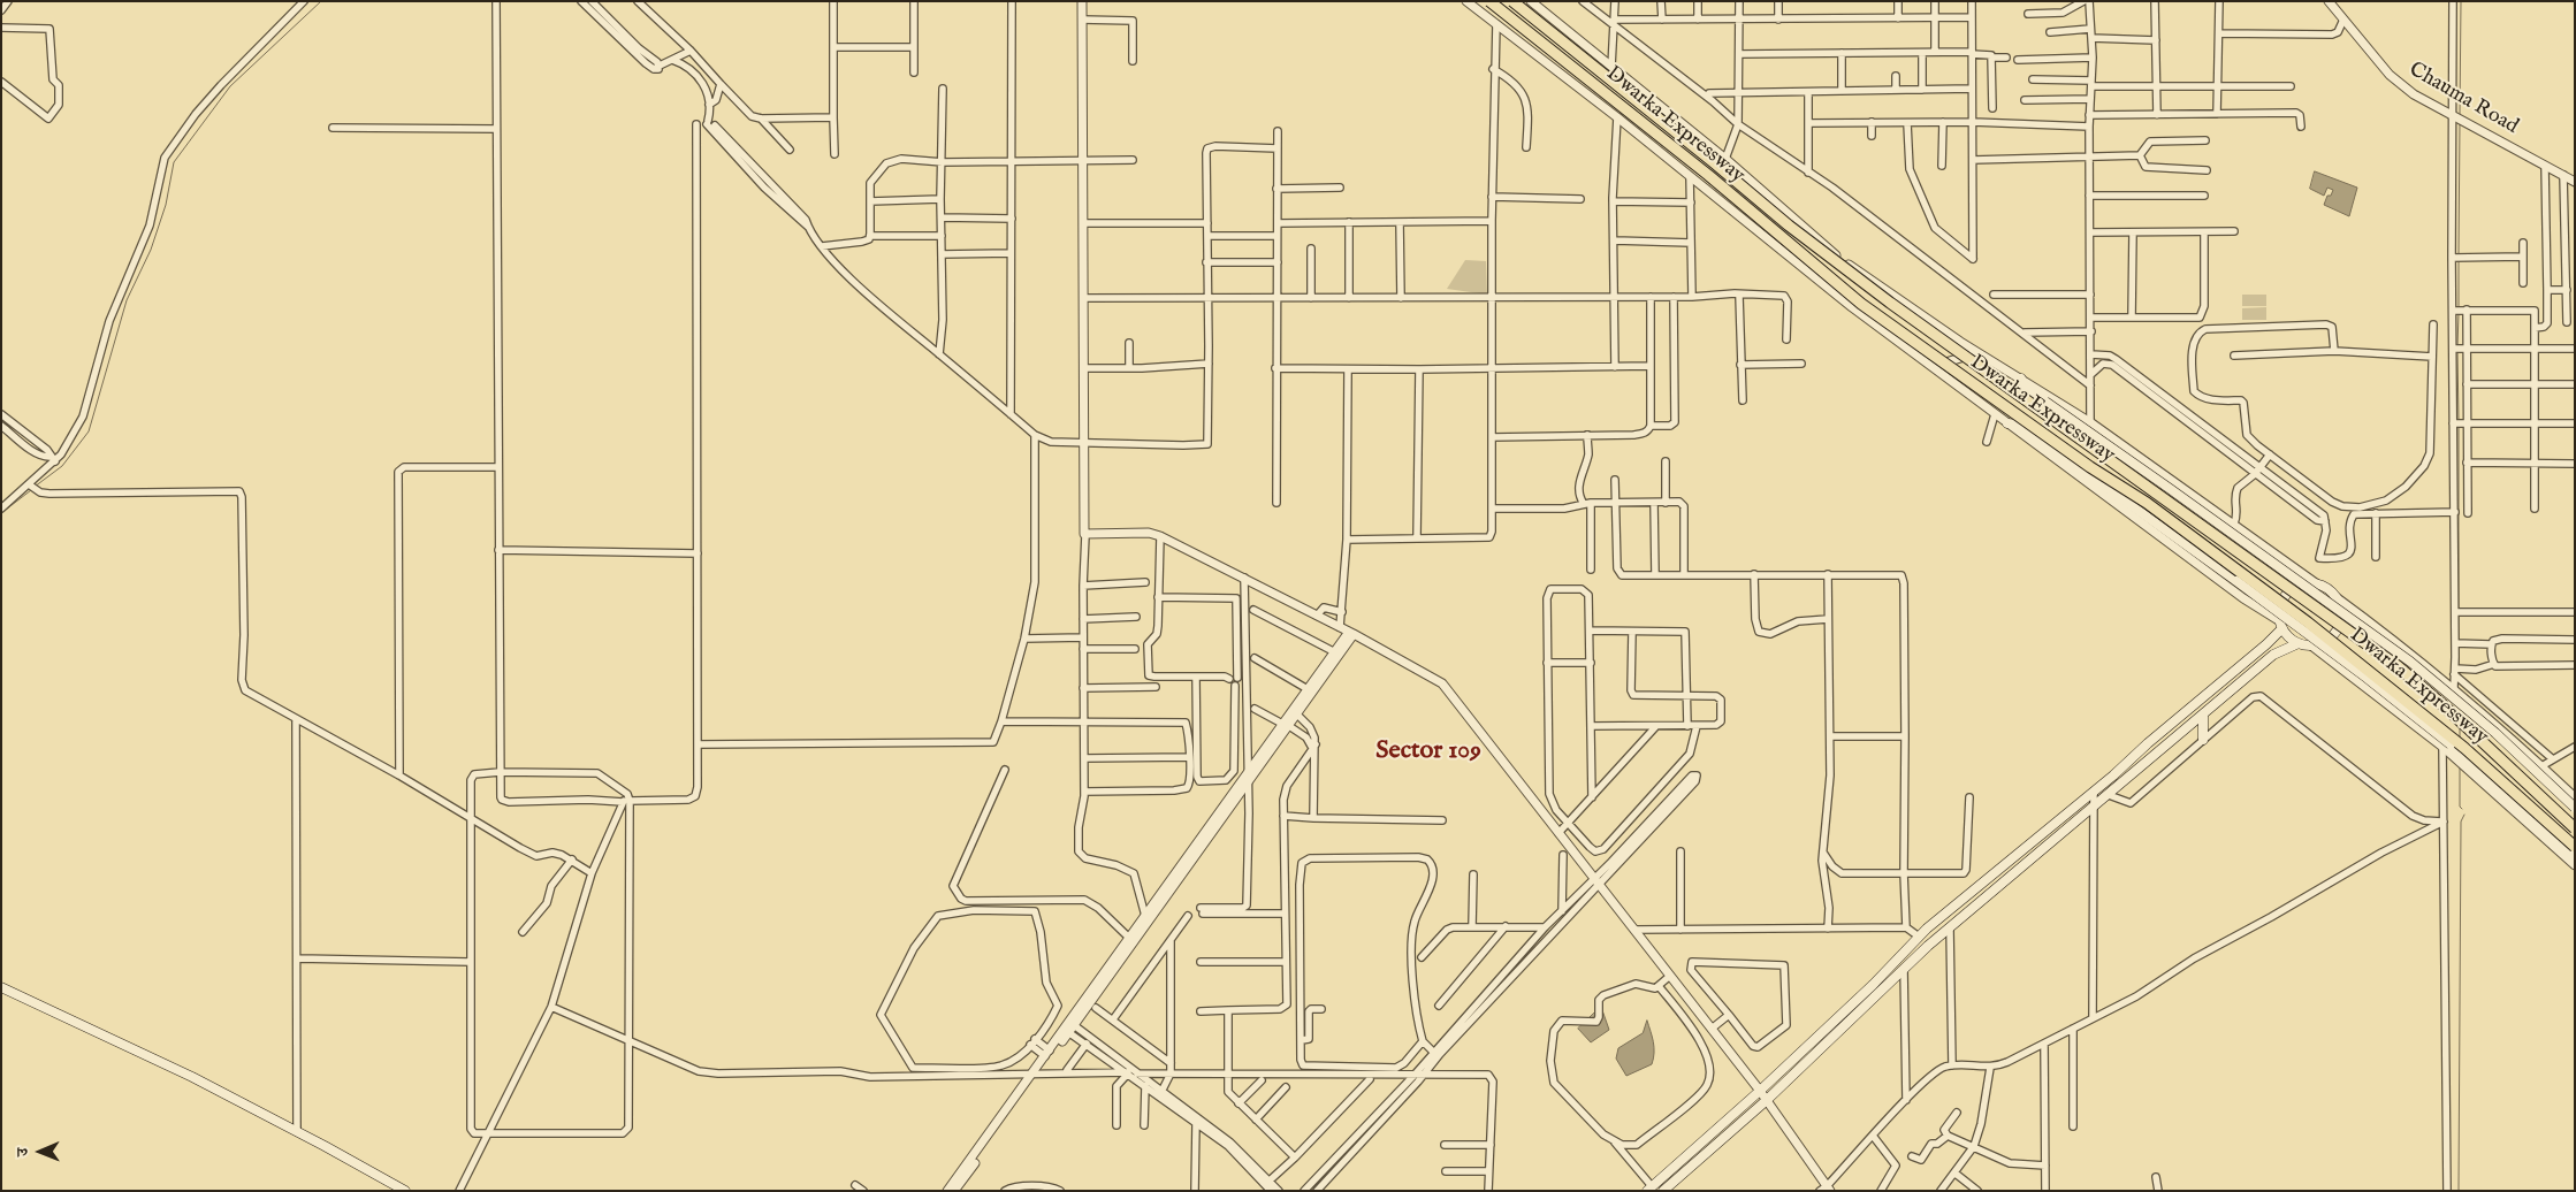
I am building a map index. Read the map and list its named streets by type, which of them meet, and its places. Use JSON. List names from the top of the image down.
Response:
{
  "streets": {
    "highway": ["Dwarka Expressway"],
    "street": ["Chauma Road"]
  },
  "districts": ["Sector 109"],
  "north": "left"
}
